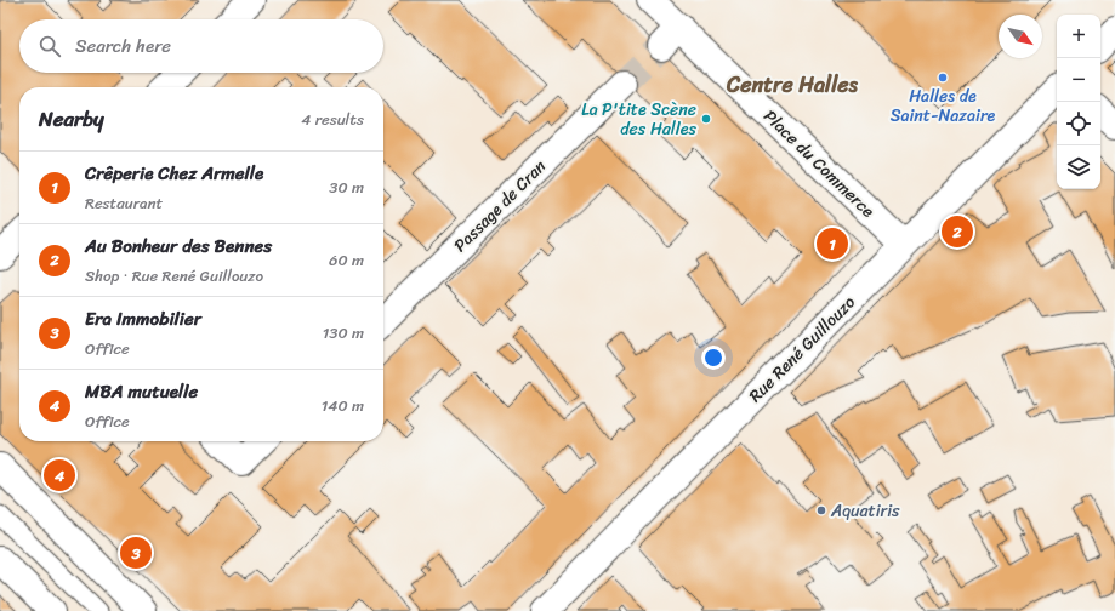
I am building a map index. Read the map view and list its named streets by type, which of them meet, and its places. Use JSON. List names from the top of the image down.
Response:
{
  "streets": {
    "street": ["Place du Commerce", "Passage de Cran", "Rue René Guillouzo"]
  },
  "crossings": [
    ["Place du Commerce", "Rue René Guillouzo"]
  ],
  "districts": ["Centre Halles"],
  "places": ["Halles de Saint-Nazaire", "La P'tite Scène des Halles", "Aquatiris"],
  "north": "bottom right",
  "page": {
    "map_buttons": ["+", "−"],
    "search": "Search here",
    "heading": ["Nearby", "4 results"],
    "list": [
      {
        "mark": "1",
        "name": "Crêperie Chez Armelle",
        "note": "Restaurant",
        "value": "30 m"
      },
      {
        "mark": "2",
        "name": "Au Bonheur des Bennes",
        "note": "Shop · Rue René Guillouzo",
        "value": "60 m"
      },
      {
        "mark": "3",
        "name": "Era Immobilier",
        "note": "Office",
        "value": "130 m"
      },
      {
        "mark": "4",
        "name": "MBA mutuelle",
        "note": "Office",
        "value": "140 m"
      }
    ],
    "pins": [
      "2",
      "1",
      "4",
      "3"
    ]
  }
}
